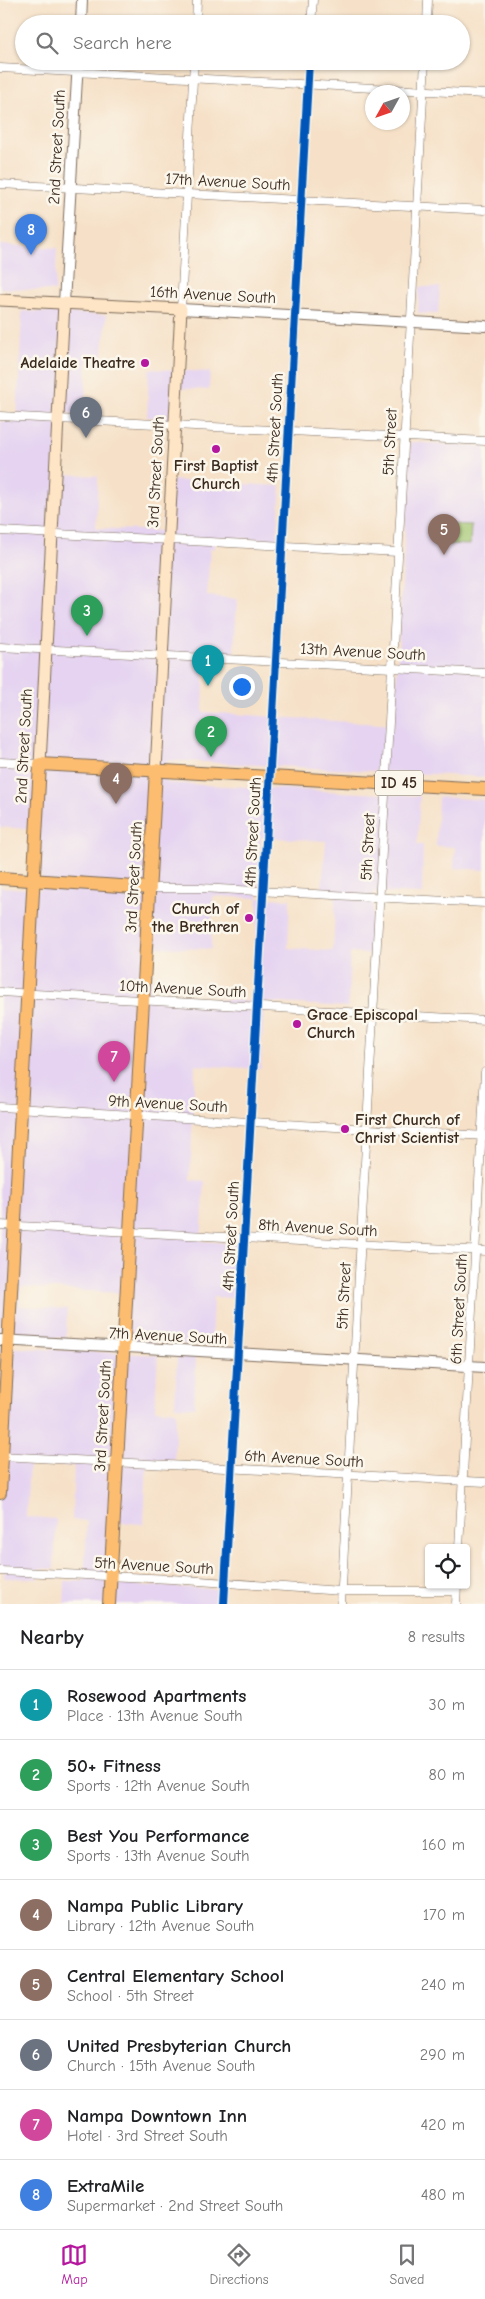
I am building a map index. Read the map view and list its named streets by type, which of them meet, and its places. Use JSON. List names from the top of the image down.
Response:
{
  "streets": {
    "main road": [
      "2nd Street South",
      "16th Avenue South",
      "3rd Street South",
      "ID 45"
    ],
    "street": [
      "17th Avenue South",
      "4th Street South",
      "5th Street",
      "13th Avenue South",
      "10th Avenue South",
      "9th Avenue South",
      "8th Avenue South",
      "6th Street South",
      "7th Avenue South",
      "6th Avenue South",
      "5th Avenue South"
    ]
  },
  "crossings": [
    ["2nd Street South", "17th Avenue South"],
    ["2nd Street South", "16th Avenue South"],
    ["2nd Street South", "13th Avenue South"],
    ["2nd Street South", "10th Avenue South"],
    ["2nd Street South", "9th Avenue South"],
    ["2nd Street South", "8th Avenue South"],
    ["2nd Street South", "7th Avenue South"],
    ["2nd Street South", "6th Avenue South"],
    ["17th Avenue South", "4th Street South"],
    ["17th Avenue South", "5th Street"],
    ["17th Avenue South", "3rd Street South"],
    ["16th Avenue South", "4th Street South"],
    ["16th Avenue South", "5th Street"],
    ["16th Avenue South", "3rd Street South"],
    ["4th Street South", "13th Avenue South"],
    ["4th Street South", "ID 45"],
    ["4th Street South", "10th Avenue South"],
    ["4th Street South", "9th Avenue South"],
    ["4th Street South", "8th Avenue South"],
    ["4th Street South", "7th Avenue South"],
    ["4th Street South", "6th Avenue South"],
    ["4th Street South", "5th Avenue South"],
    ["5th Street", "13th Avenue South"],
    ["5th Street", "ID 45"],
    ["5th Street", "10th Avenue South"],
    ["5th Street", "9th Avenue South"],
    ["5th Street", "8th Avenue South"],
    ["5th Street", "7th Avenue South"],
    ["5th Street", "6th Avenue South"],
    ["5th Street", "5th Avenue South"],
    ["3rd Street South", "13th Avenue South"],
    ["3rd Street South", "ID 45"],
    ["3rd Street South", "10th Avenue South"],
    ["3rd Street South", "9th Avenue South"],
    ["3rd Street South", "8th Avenue South"],
    ["3rd Street South", "7th Avenue South"],
    ["3rd Street South", "6th Avenue South"],
    ["3rd Street South", "5th Avenue South"],
    ["9th Avenue South", "6th Street South"],
    ["8th Avenue South", "6th Street South"],
    ["6th Street South", "7th Avenue South"],
    ["6th Street South", "6th Avenue South"]
  ],
  "places": [
    "Adelaide Theatre",
    "First Baptist Church",
    "Church of the Brethren",
    "Grace Episcopal Church",
    "First Church of Christ Scientist"
  ],
  "north": "bottom left",
  "page": {
    "search": "Search here",
    "pins": [
      "8",
      "6",
      "5",
      "3",
      "1",
      "2",
      "4",
      "7"
    ],
    "heading": ["Nearby", "8 results"],
    "list": [
      {
        "mark": "1",
        "name": "Rosewood Apartments",
        "note": "Place · 13th Avenue South",
        "value": "30 m"
      },
      {
        "mark": "2",
        "name": "50+ Fitness",
        "note": "Sports · 12th Avenue South",
        "value": "80 m"
      },
      {
        "mark": "3",
        "name": "Best You Performance",
        "note": "Sports · 13th Avenue South",
        "value": "160 m"
      },
      {
        "mark": "4",
        "name": "Nampa Public Library",
        "note": "Library · 12th Avenue South",
        "value": "170 m"
      },
      {
        "mark": "5",
        "name": "Central Elementary School",
        "note": "School · 5th Street",
        "value": "240 m"
      },
      {
        "mark": "6",
        "name": "United Presbyterian Church",
        "note": "Church · 15th Avenue South",
        "value": "290 m"
      },
      {
        "mark": "7",
        "name": "Nampa Downtown Inn",
        "note": "Hotel · 3rd Street South",
        "value": "420 m"
      },
      {
        "mark": "8",
        "name": "ExtraMile",
        "note": "Supermarket · 2nd Street South",
        "value": "480 m"
      }
    ],
    "nav": ["Map", "Directions", "Saved"]
  }
}
